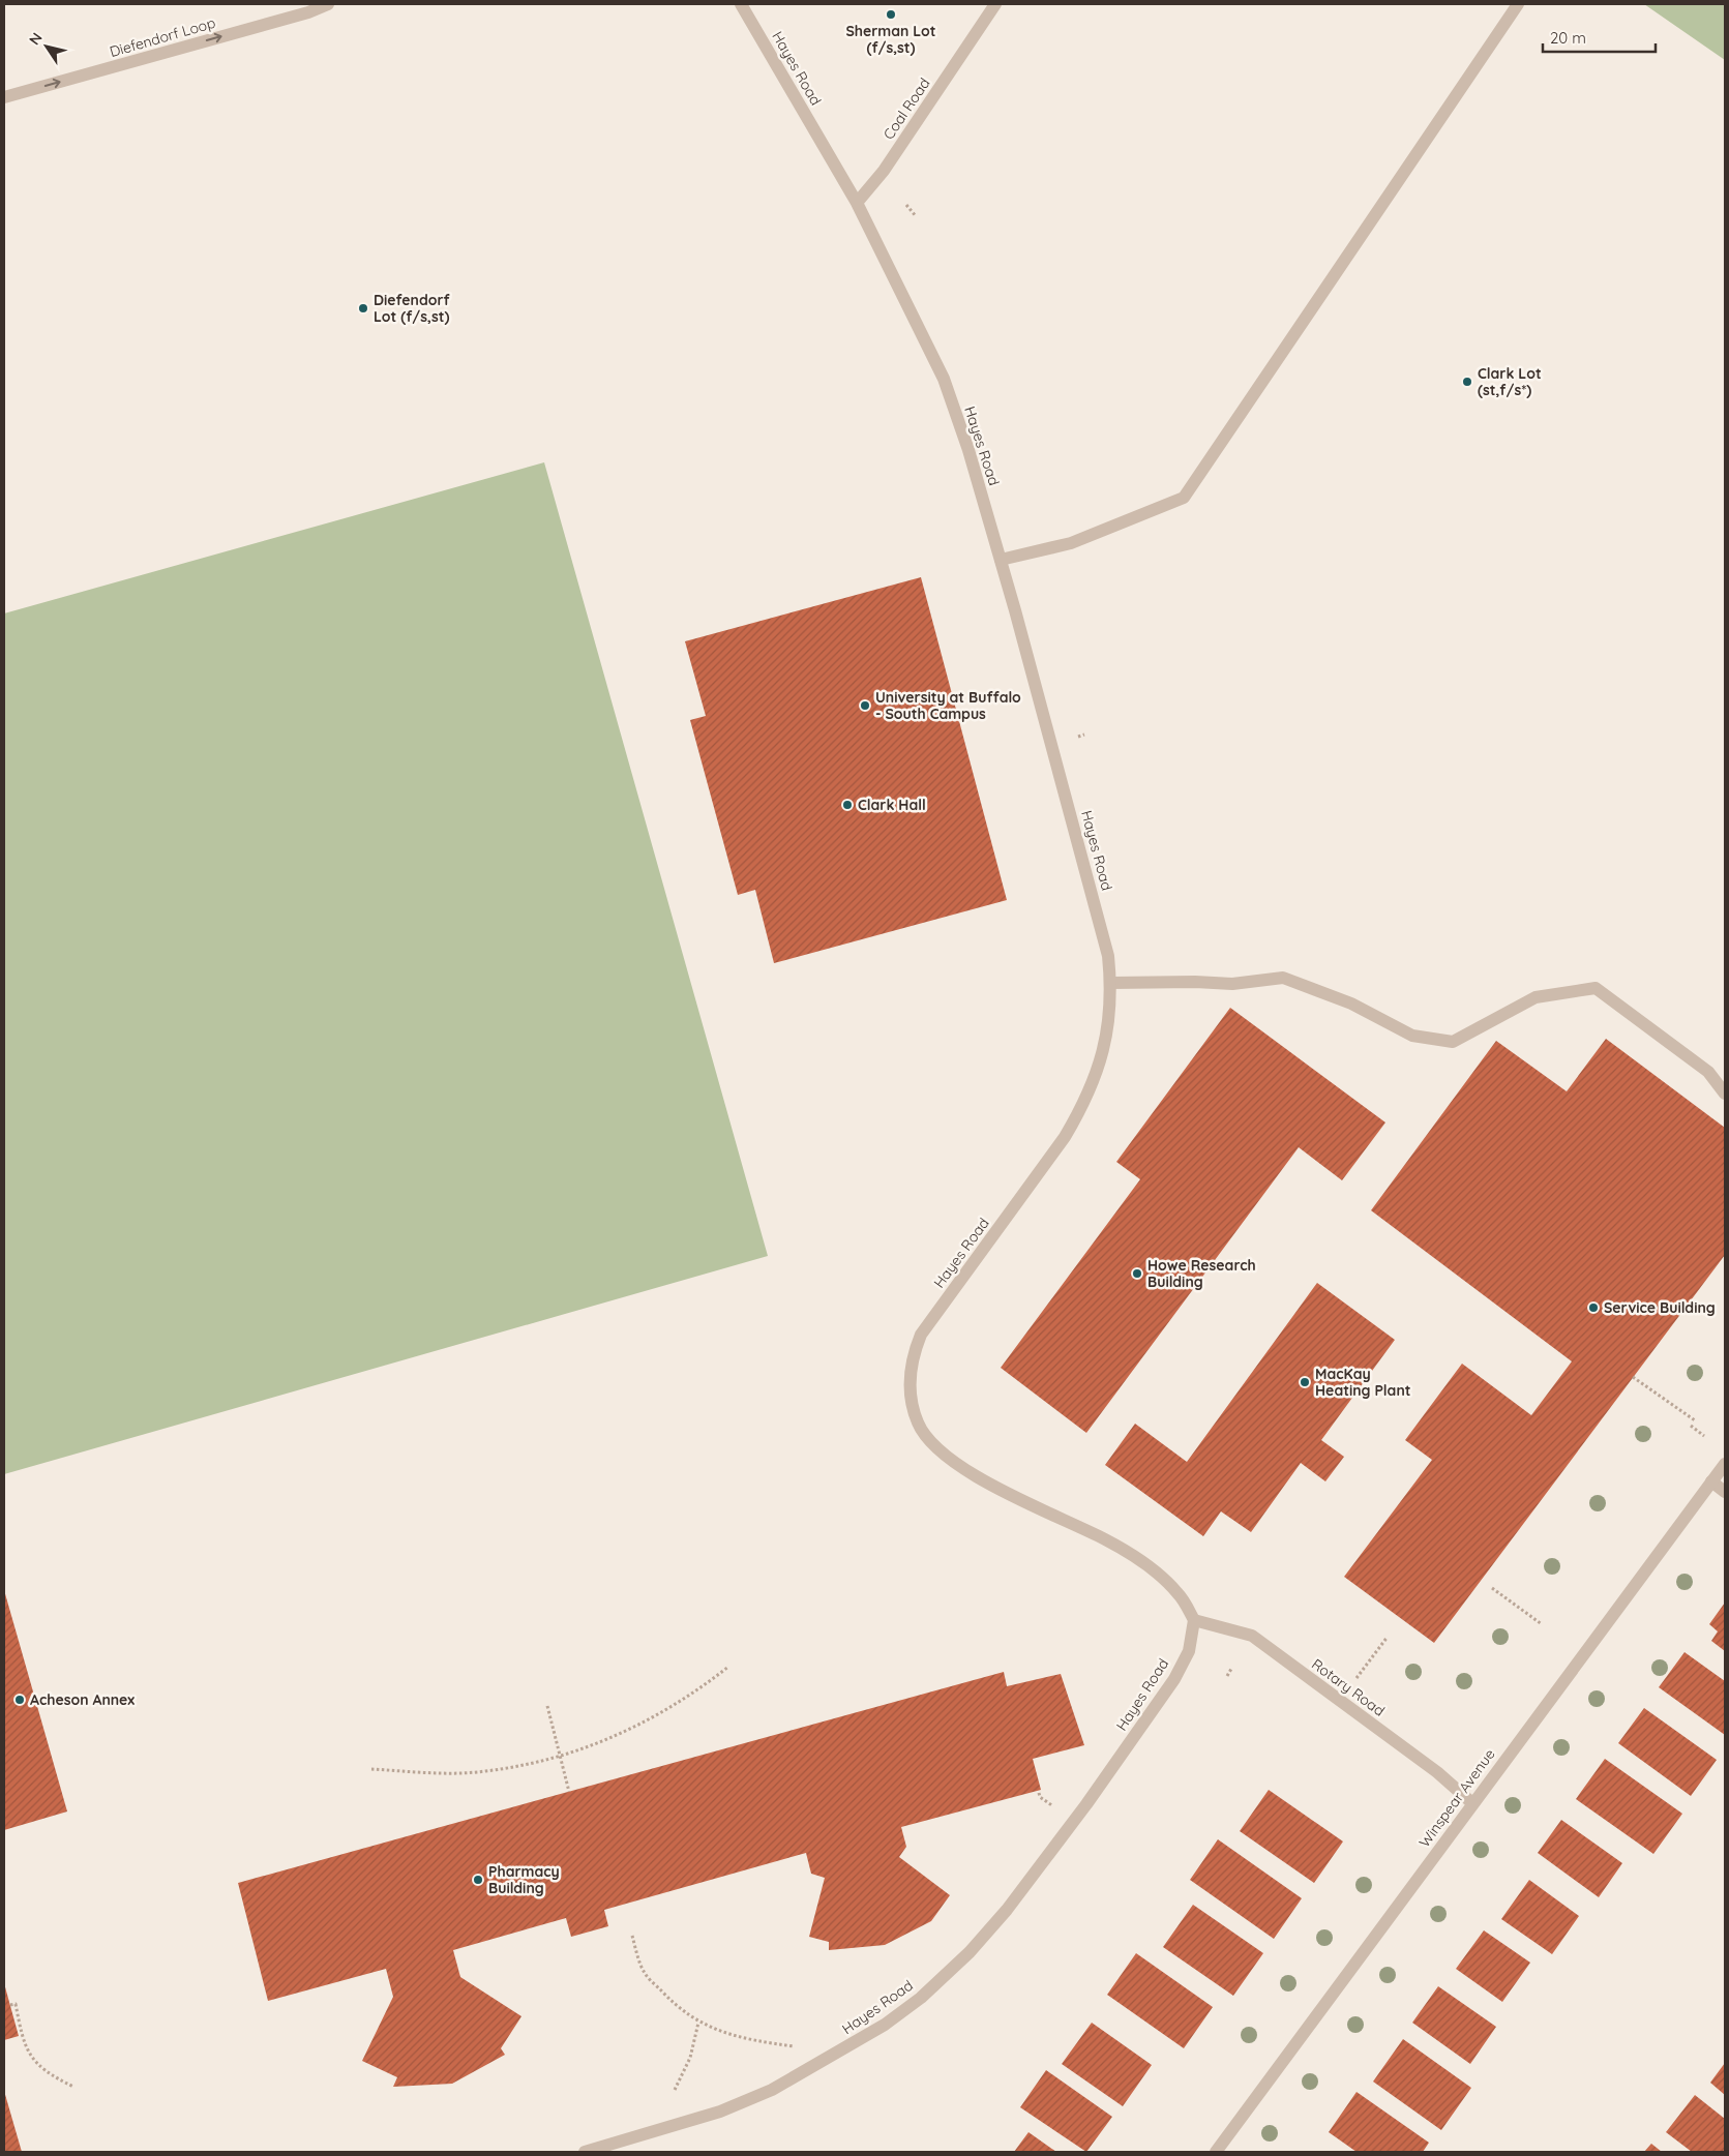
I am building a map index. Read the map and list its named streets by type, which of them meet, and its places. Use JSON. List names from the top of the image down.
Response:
{
  "streets": {
    "street": [
      "Diefendorf Loop",
      "Hayes Road",
      "Coal Road",
      "Rotary Road",
      "Winspear Avenue"
    ]
  },
  "crossings": [
    ["Hayes Road", "Coal Road"],
    ["Hayes Road", "Rotary Road"],
    ["Rotary Road", "Winspear Avenue"]
  ],
  "one_way": ["Diefendorf Loop"],
  "places": [
    "Sherman Lot (f/s,st)",
    "Diefendorf Lot (f/s,st)",
    "Clark Lot (st,f/s*)",
    "University at Buffalo - South Campus",
    "Clark Hall",
    "Howe Research Building",
    "Service Building",
    "MacKay Heating Plant",
    "Acheson Annex",
    "Pharmacy Building"
  ],
  "scale_bar": "20 m",
  "north": "top left"
}
